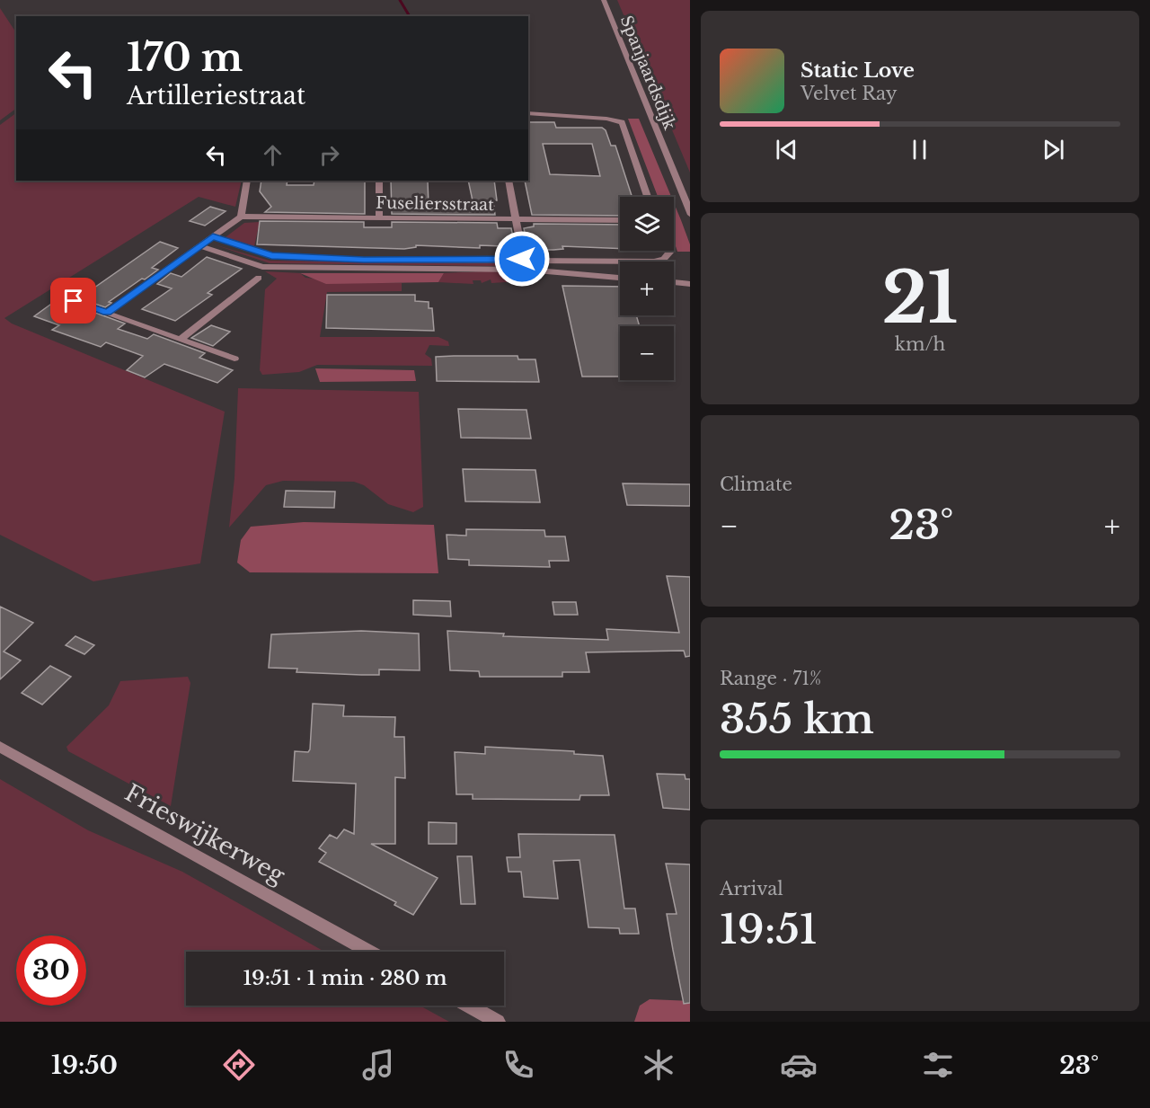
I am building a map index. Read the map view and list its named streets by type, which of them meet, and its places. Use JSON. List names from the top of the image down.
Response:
{
  "streets": {
    "street": ["Spanjaardsdijk", "Fuseliersstraat", "Frieswijkerweg"]
  },
  "page": {
    "turn": ["170 m", "Artilleriestraat"],
    "song": ["Static Love", "Velvet Ray"],
    "map_buttons": ["+", "−"],
    "tile": [
      ["21", "km/h"],
      "Climate",
      ["Range · 71%", "355 km"],
      ["Arrival", "19:51"]
    ],
    "heat": ["−", "23°", "+"],
    "limit": "30",
    "trip": "19:51 · 1 min · 280 m",
    "tabs": ["19:50", "23°"]
  }
}
